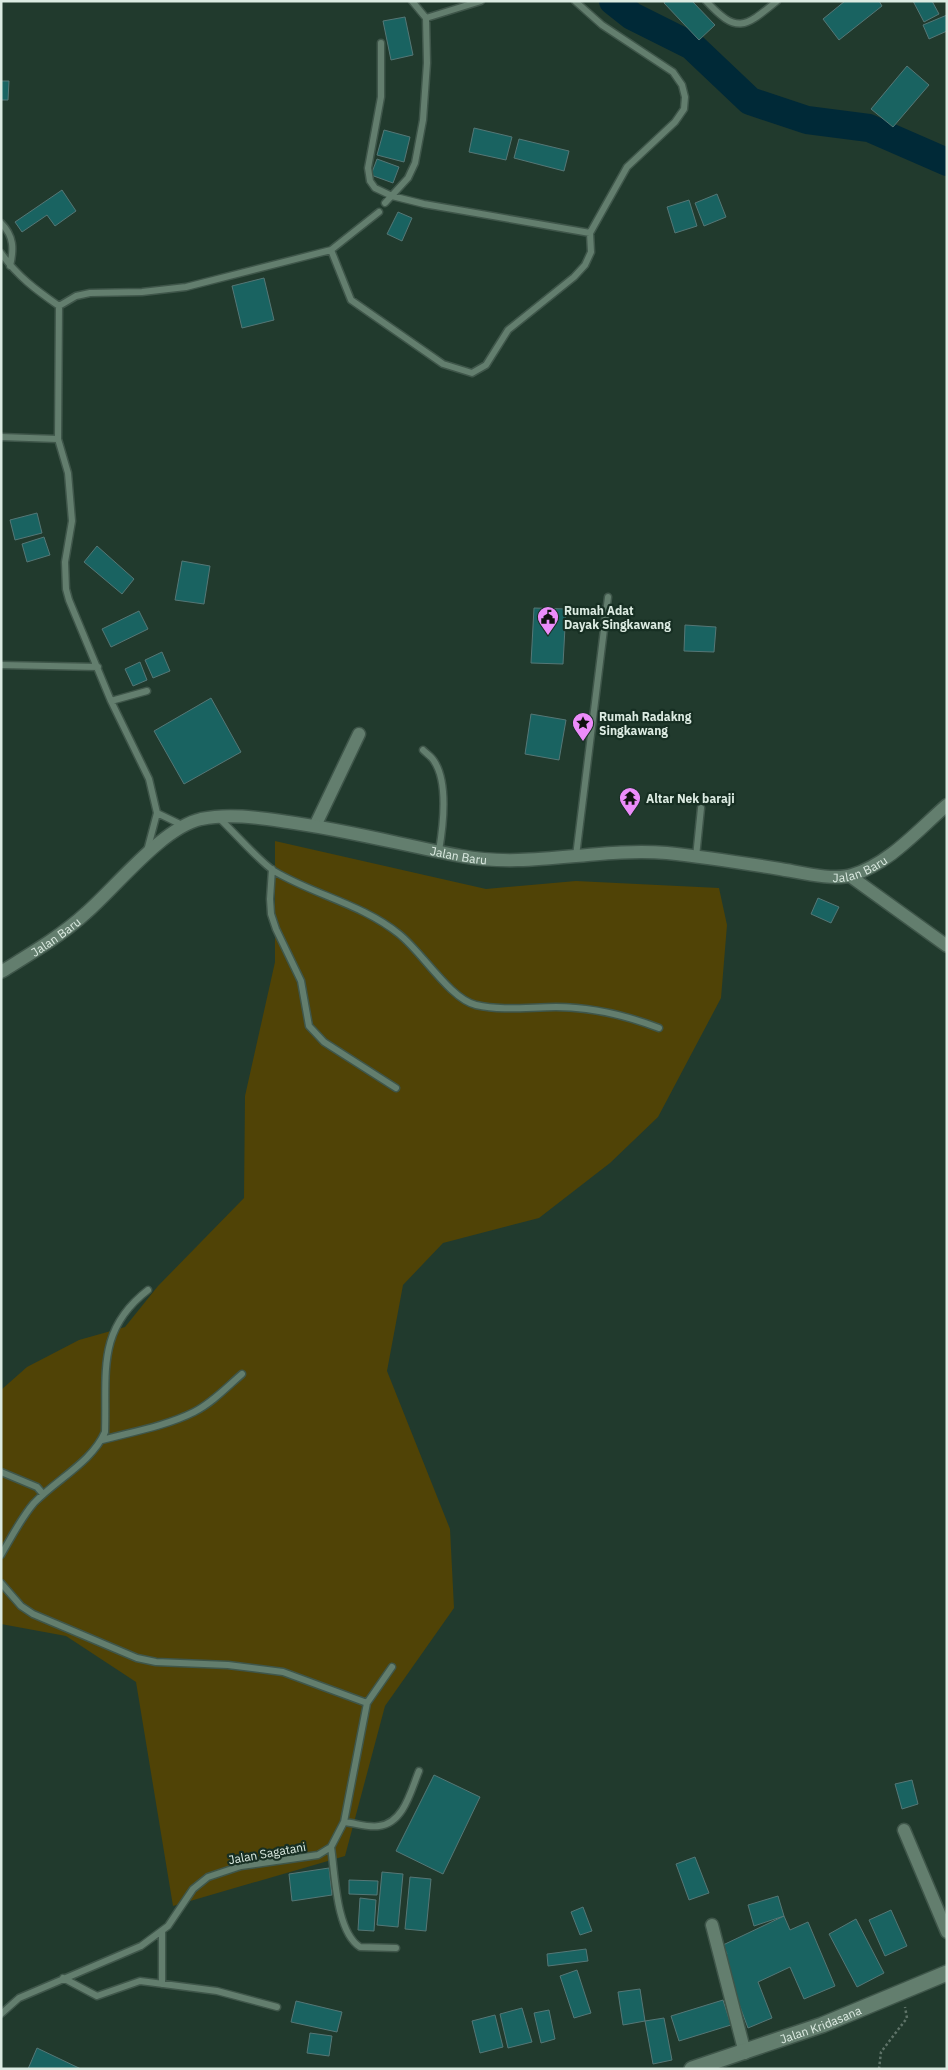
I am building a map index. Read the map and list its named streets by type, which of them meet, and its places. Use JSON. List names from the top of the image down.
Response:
{
  "streets": {
    "street": ["Jalan Baru", "Jalan Kridasana"],
    "lane": ["Jalan Sagatani"]
  },
  "places": {
    "public building": ["Rumah Adat Dayak Singkawang"],
    "place": ["Rumah Radakng Singkawang"],
    "temple": ["Altar Nek baraji"]
  }
}
